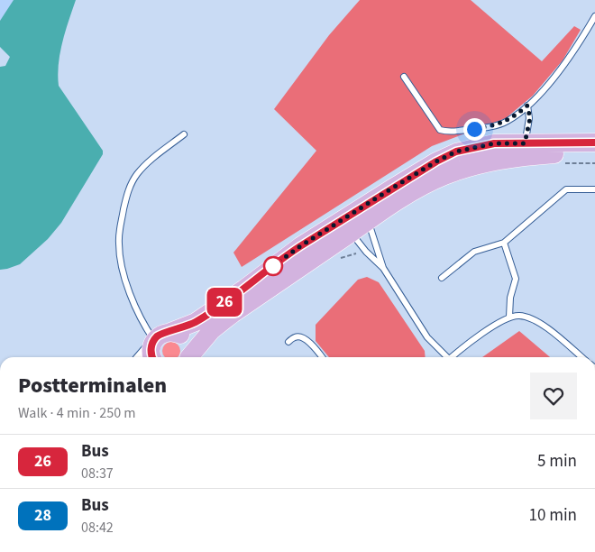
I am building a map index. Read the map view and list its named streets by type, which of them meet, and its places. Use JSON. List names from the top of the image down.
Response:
{
  "lines": ["bus line 26"],
  "page": {
    "on_map": "26",
    "heading": ["Postterminalen", "Walk · 4 min · 250 m"],
    "list": [
      {
        "mark": "26",
        "name": "Bus",
        "note": "08:37",
        "value": "5 min"
      },
      {
        "mark": "28",
        "name": "Bus",
        "note": "08:42",
        "value": "10 min"
      }
    ]
  }
}
